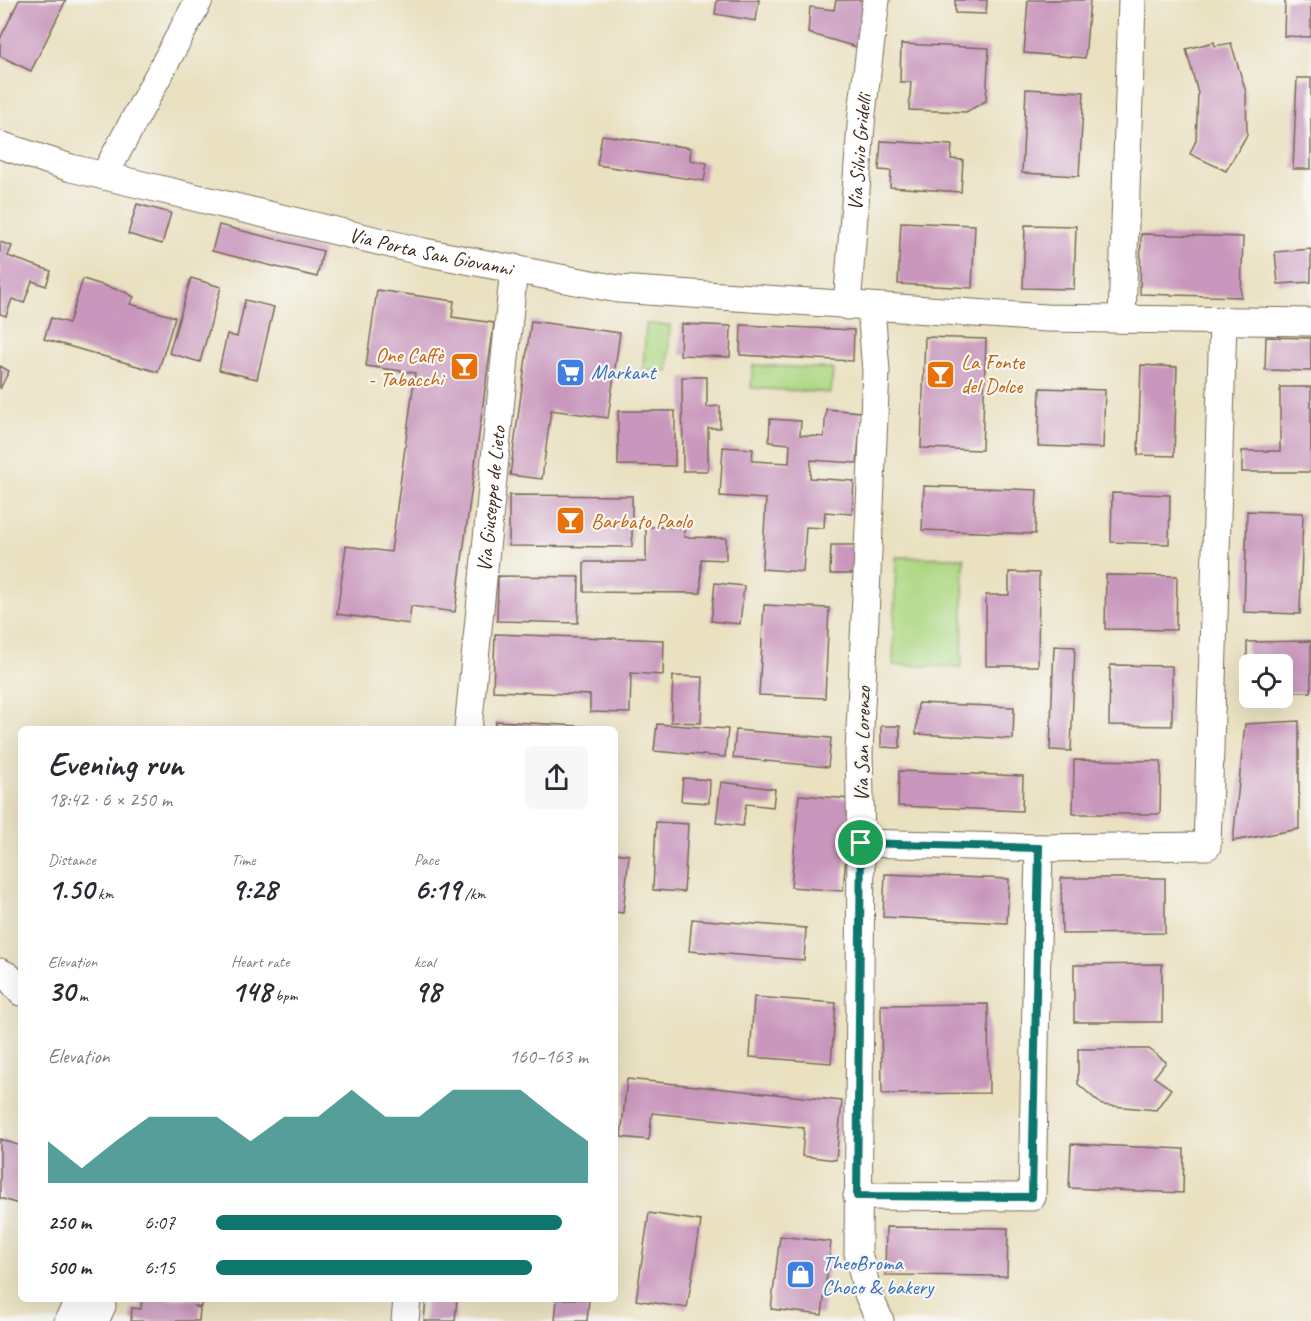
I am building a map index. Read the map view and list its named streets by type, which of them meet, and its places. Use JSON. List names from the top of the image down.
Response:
{
  "streets": {
    "street": [
      "Via Silvio Gridelli",
      "Via Porta San Giovanni",
      "Via Giuseppe de Lieto",
      "Via San Lorenzo"
    ]
  },
  "crossings": [
    ["Via Silvio Gridelli", "Via Porta San Giovanni"],
    ["Via Silvio Gridelli", "Via San Lorenzo"],
    ["Via Porta San Giovanni", "Via Giuseppe de Lieto"],
    ["Via Porta San Giovanni", "Via San Lorenzo"]
  ],
  "places": {
    "bar": ["One Caffè - Tabacchi", "La Fonte del Dolce", "Barbato Paolo"],
    "supermarket": ["Markant"],
    "shop": ["TheoBroma Choco & bakery"]
  },
  "page": {
    "heading": ["Evening run", "18:42 · 6 × 250 m"],
    "stats": [
      ["Distance", "1.50 km"],
      ["Time", "9:28"],
      ["Pace", "6:19 /km"],
      ["Elevation", "30 m"],
      ["Heart rate", "148 bpm"],
      ["kcal", "98"]
    ],
    "chart": ["Elevation", "160–163 m"],
    "list": [
      {
        "name": "250 m",
        "note": "6:07"
      },
      {
        "name": "500 m",
        "note": "6:15"
      }
    ]
  }
}
